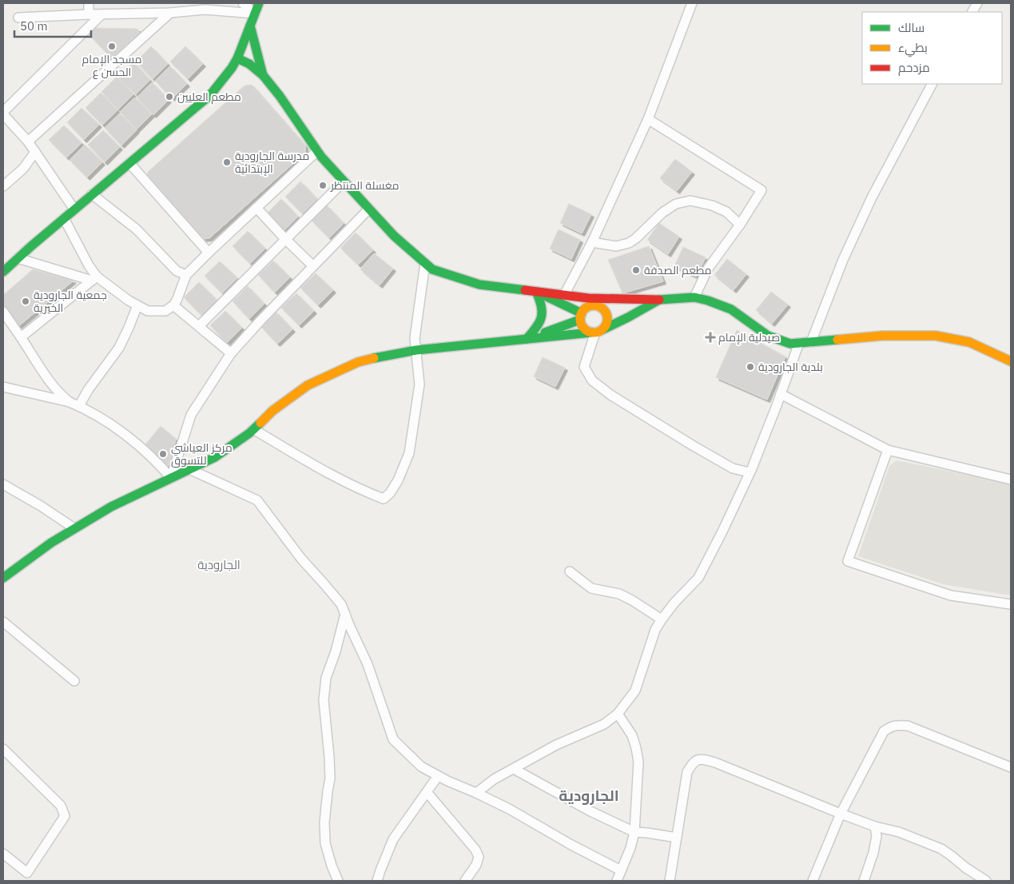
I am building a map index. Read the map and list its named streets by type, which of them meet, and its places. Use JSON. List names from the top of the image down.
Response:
{
  "districts": ["الجارودية", "الجارودية"],
  "places": {
    "other": [
      "مسجد الإمام الحسن ع",
      "مطعم العليين",
      "مدرسة الجارودية الإبتدائية",
      "مغسلة المنتظر",
      "مطعم الصدفة",
      "جمعية الجارودية الخيرية",
      "بلدية الجارودية",
      "مركز العياشي للتسوق"
    ],
    "health": ["صيدلية الإمام"]
  },
  "legend": ["سالك", "بطيء", "مزدحم"],
  "scale_bar": "50 m"
}
